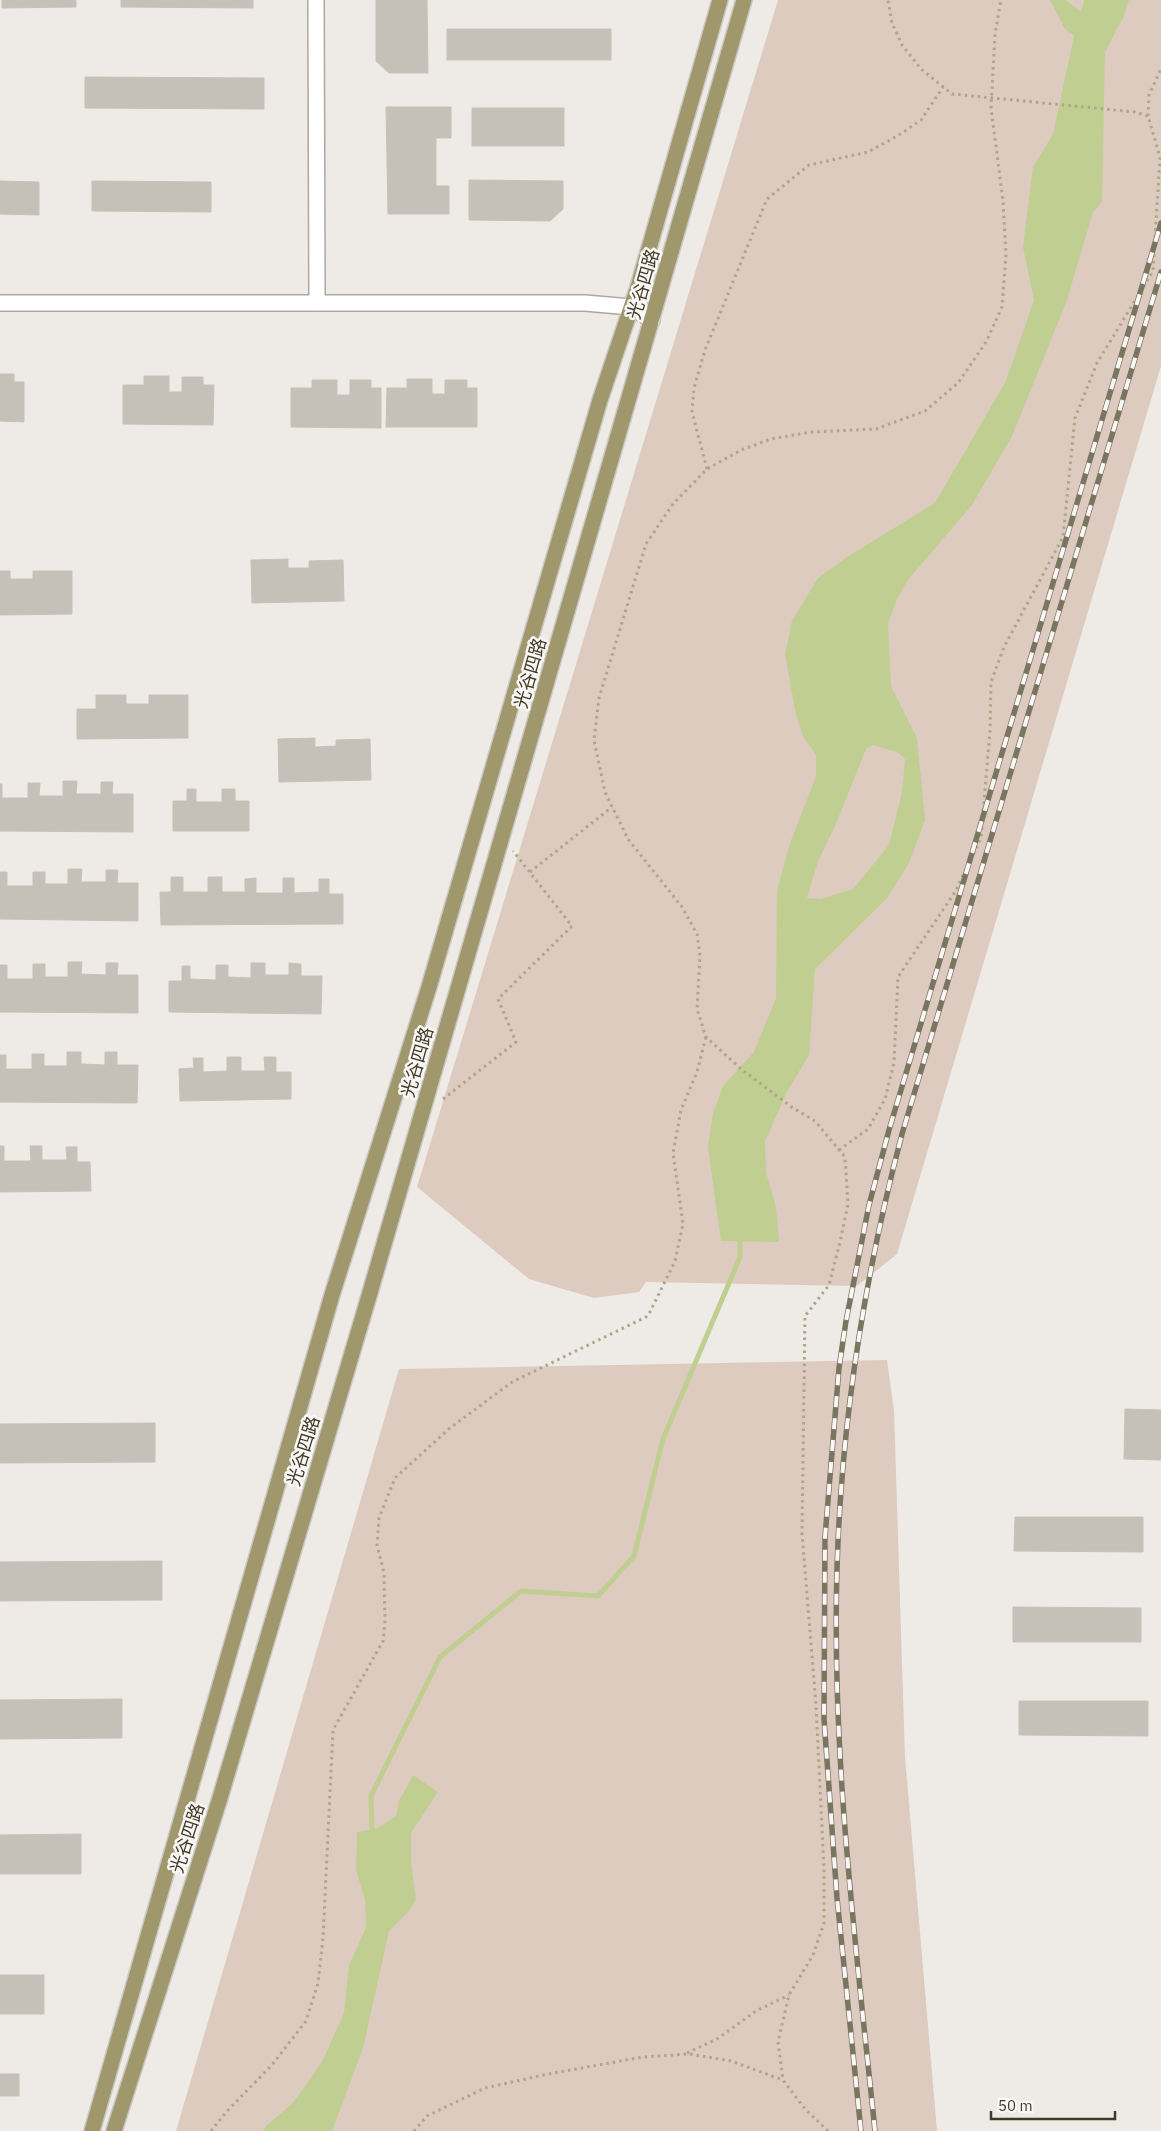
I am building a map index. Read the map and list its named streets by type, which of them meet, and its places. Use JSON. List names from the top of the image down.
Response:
{
  "streets": {
    "main road": ["光谷四路"]
  },
  "scale_bar": "50 m"
}
